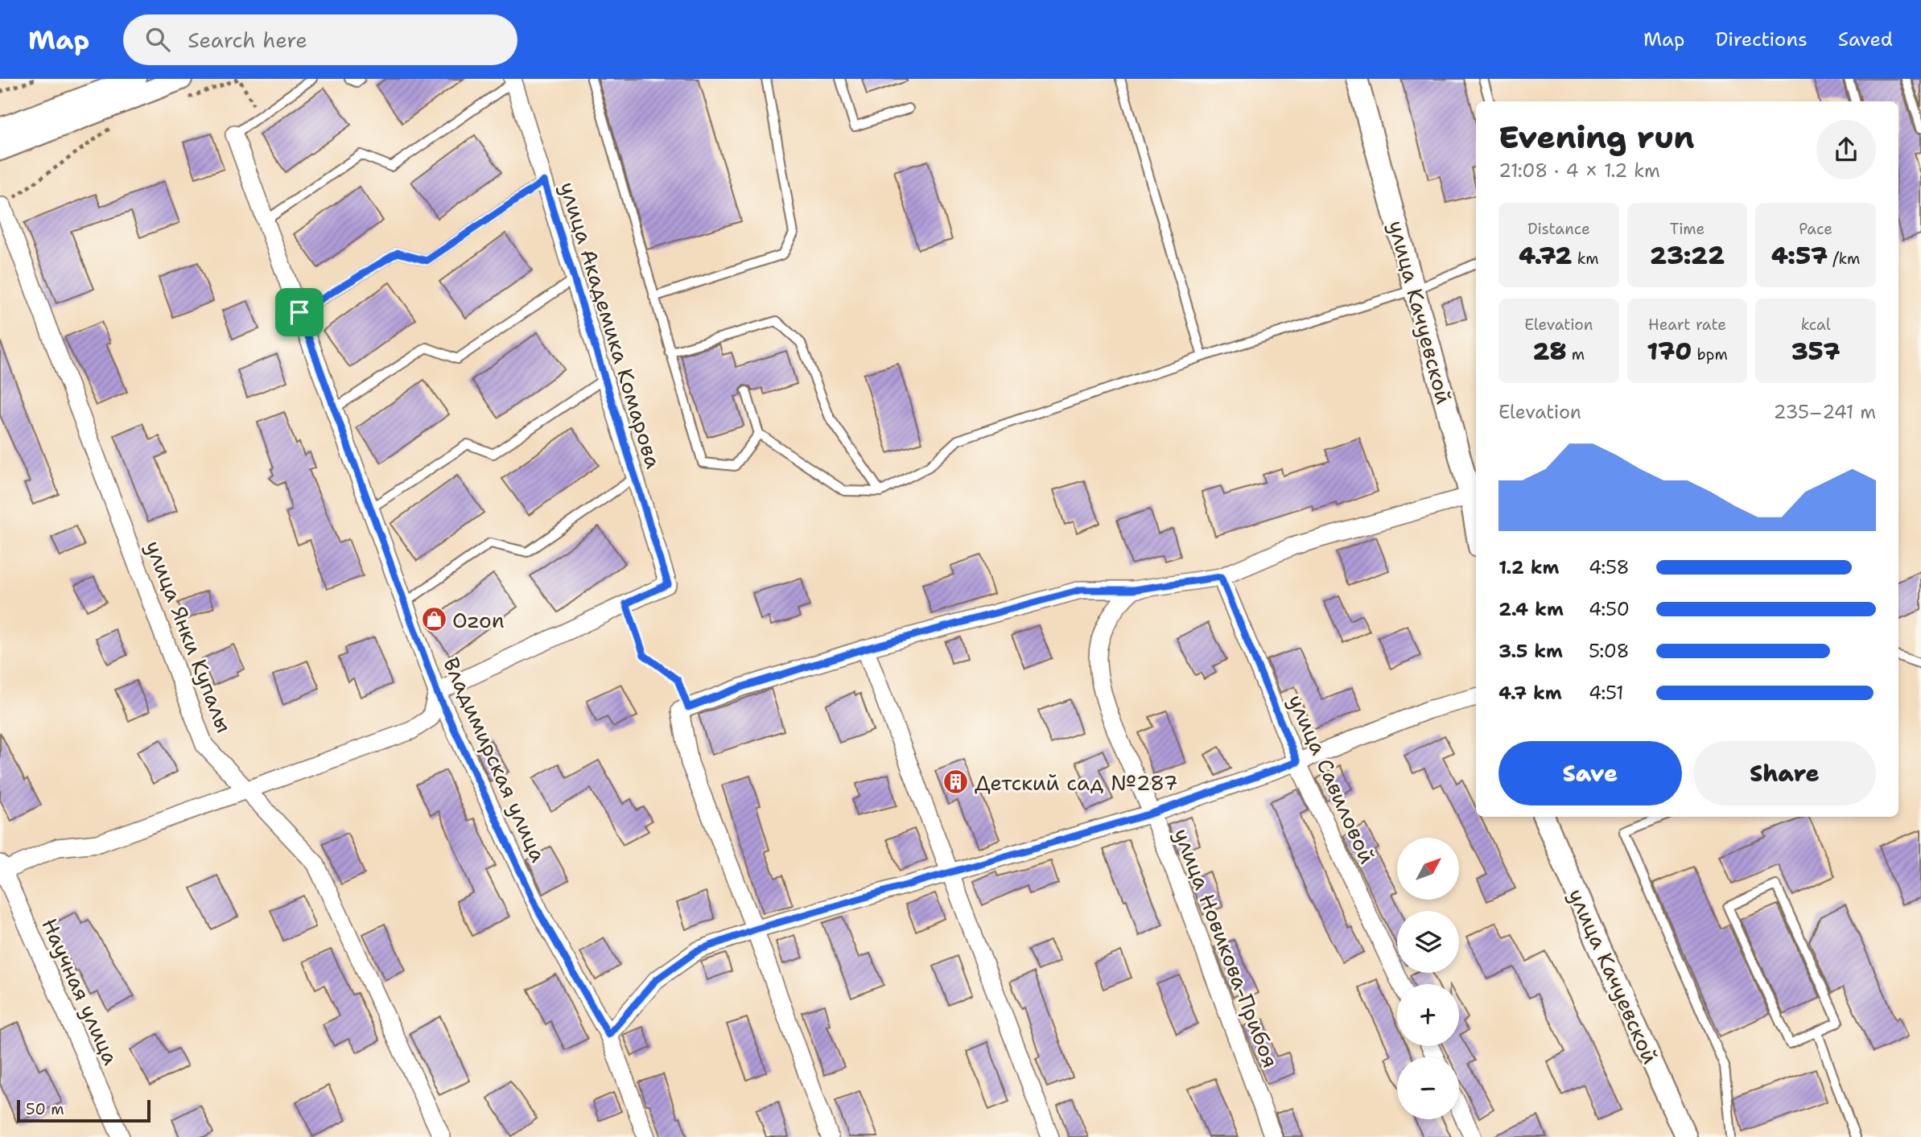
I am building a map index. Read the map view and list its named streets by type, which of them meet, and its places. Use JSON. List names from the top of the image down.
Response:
{
  "streets": {
    "street": [
      "улица Качуевской",
      "улица Академика Комарова",
      "улица Янки Купалы",
      "Владимирская улица",
      "улица Савиловой",
      "улица Новикова-Прибоя",
      "Научная улица"
    ]
  },
  "places": {
    "shop": ["Ozon"],
    "building": ["Детский сад №287"]
  },
  "scale_bar": "50 m",
  "north": "top right",
  "page": {
    "header": "Map",
    "search": "Search here",
    "nav": ["Map", "Directions", "Saved"],
    "heading": ["Evening run", "21:08 · 4 × 1.2 km"],
    "stats": [
      ["Distance", "4.72 km"],
      ["Time", "23:22"],
      ["Pace", "4:57 /km"],
      ["Elevation", "28 m"],
      ["Heart rate", "170 bpm"],
      ["kcal", "357"]
    ],
    "chart": ["Elevation", "235–241 m"],
    "list": [
      {
        "name": "1.2 km",
        "note": "4:58"
      },
      {
        "name": "2.4 km",
        "note": "4:50"
      },
      {
        "name": "3.5 km",
        "note": "5:08"
      },
      {
        "name": "4.7 km",
        "note": "4:51"
      }
    ],
    "buttons": ["Save", "Share"],
    "map_buttons": ["+", "−"],
    "scale": "50 m"
  }
}
